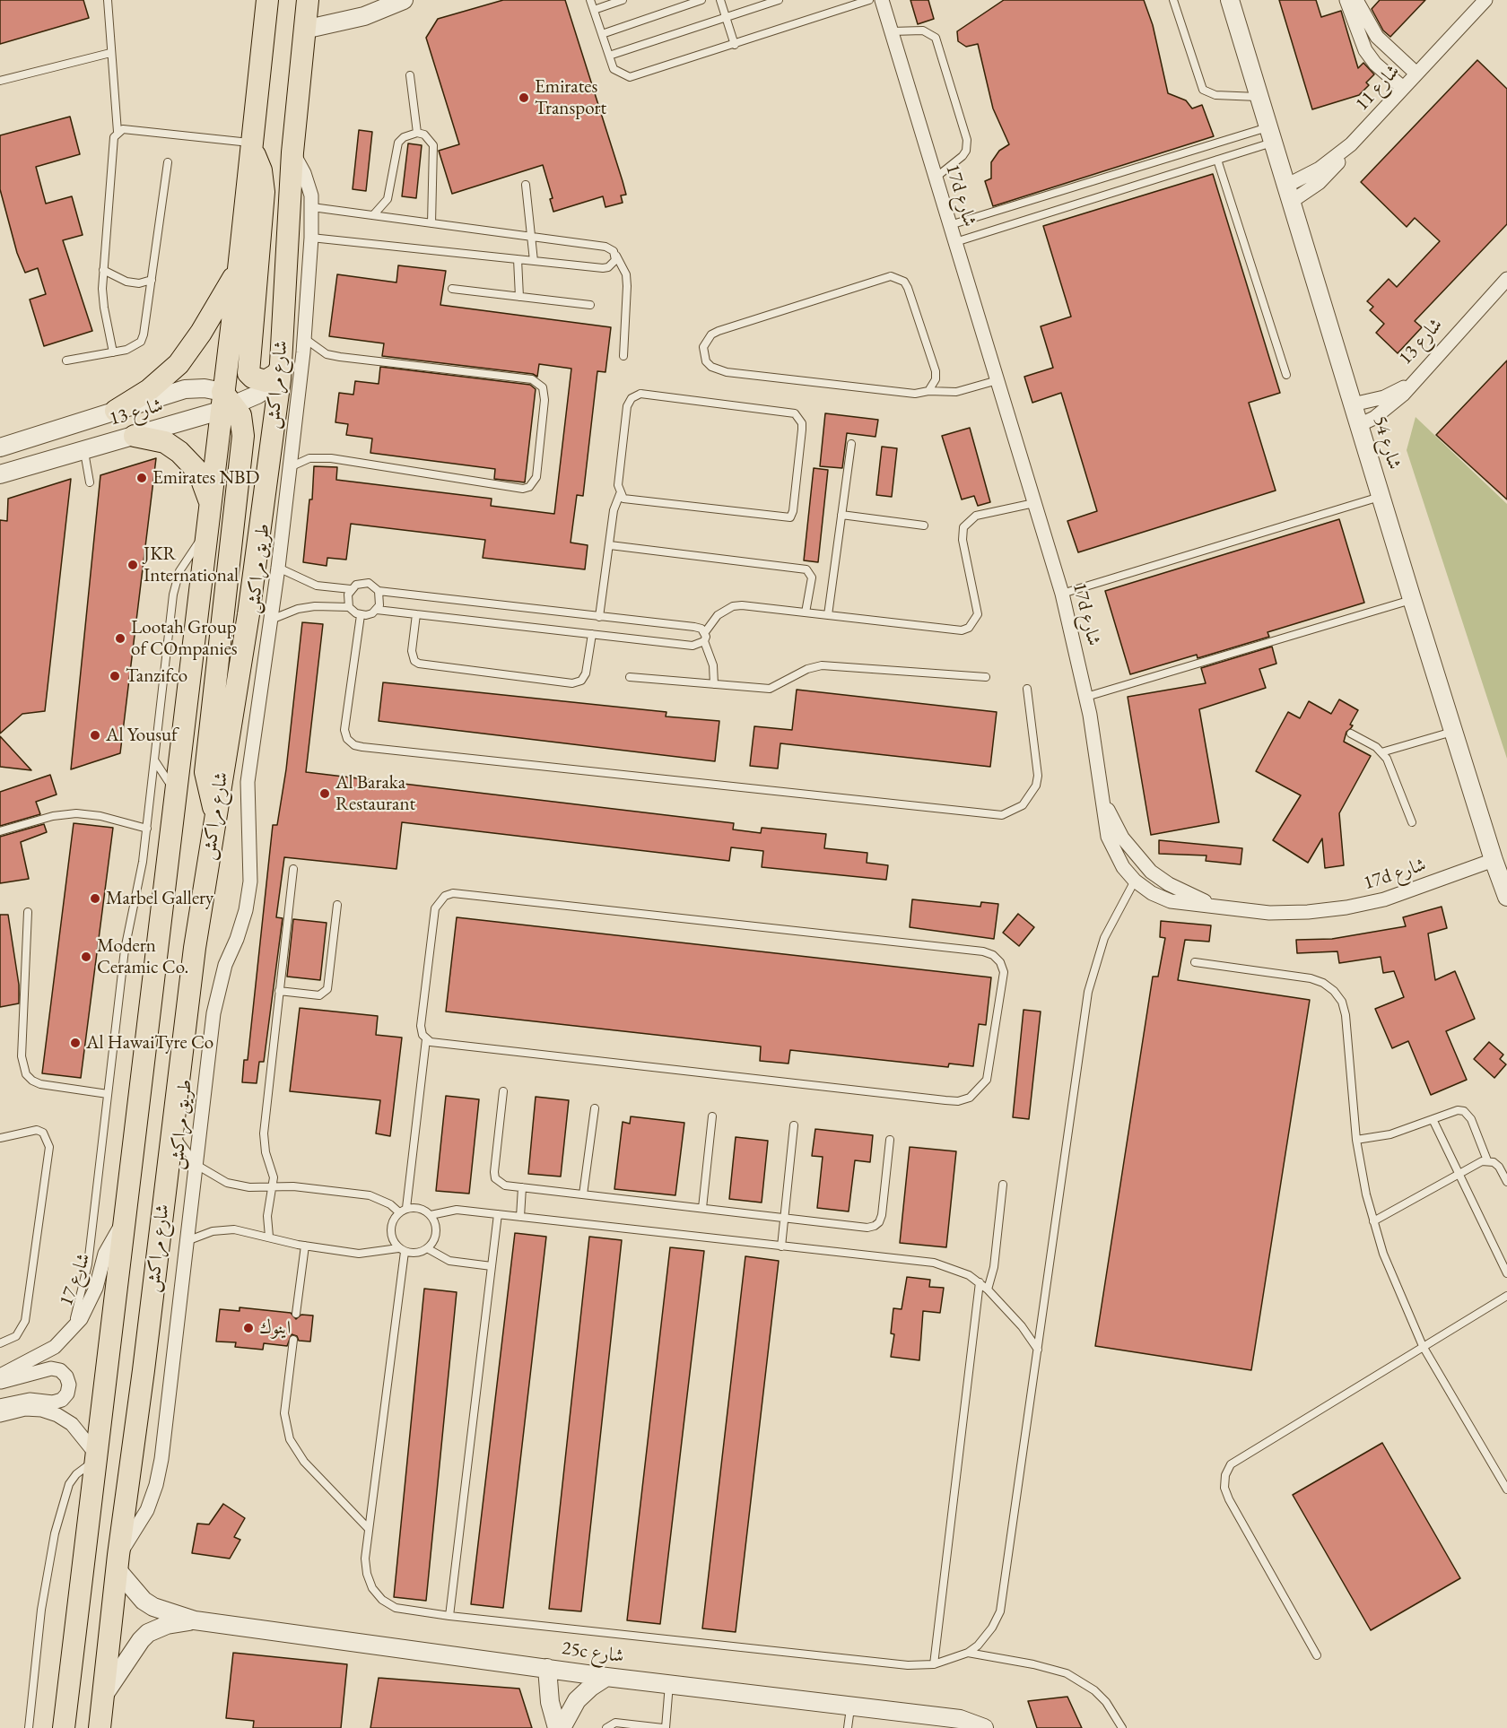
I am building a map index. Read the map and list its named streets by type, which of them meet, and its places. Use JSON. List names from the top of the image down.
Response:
{
  "streets": {
    "main road": ["شارع مراكش"],
    "street": [
      "شارع 11",
      "17d شارع",
      "شارع 13",
      "شارع 54",
      "طريق مراكش",
      "شارع 17",
      "25c شارع"
    ]
  },
  "crossings": [
    ["شارع 11", "شارع 54"],
    ["17d شارع", "شارع 54"],
    ["شارع 13", "شارع مراكش"],
    ["شارع 13", "شارع 54"],
    ["شارع مراكش", "طريق مراكش"],
    ["شارع مراكش", "شارع 17"],
    ["شارع مراكش", "25c شارع"],
    ["طريق مراكش", "25c شارع"]
  ],
  "places": [
    "Emirates Transport",
    "Emirates NBD",
    "JKR International",
    "Lootah Group of COmpanies",
    "Tanzifco",
    "Al Yousuf",
    "Al Baraka Restaurant",
    "Marbel Gallery",
    "Modern Ceramic Co.",
    "Al HawaiTyre Co",
    "اينوك"
  ]
}
